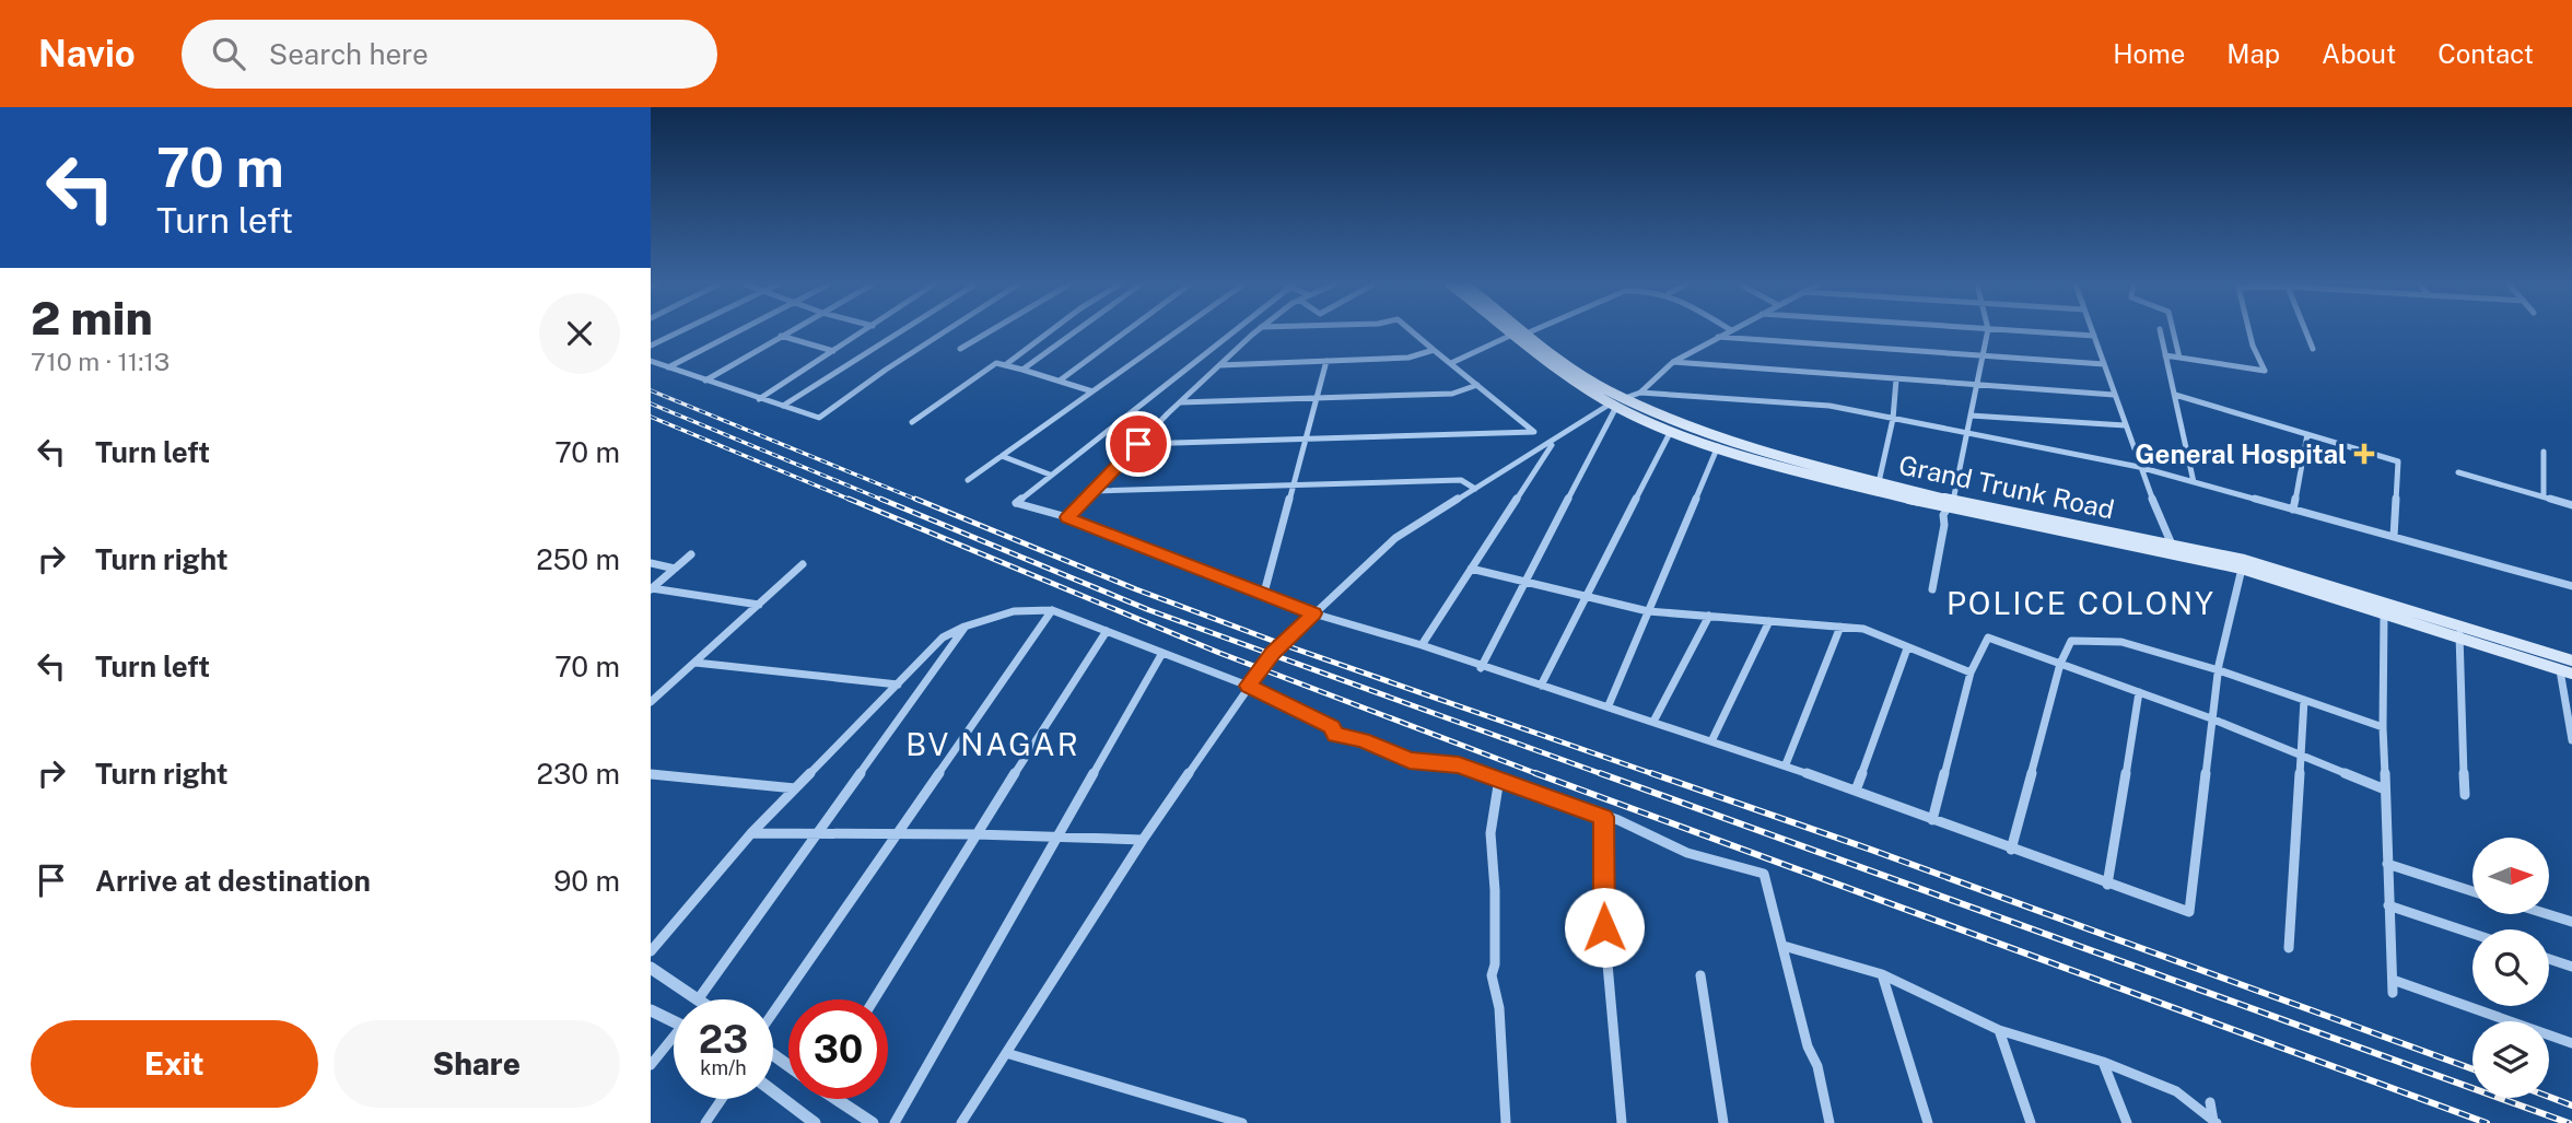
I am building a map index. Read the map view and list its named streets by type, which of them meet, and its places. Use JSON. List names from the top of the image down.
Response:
{
  "streets": {
    "main road": ["Grand Trunk Road"]
  },
  "districts": ["POLICE COLONY", "BV NAGAR"],
  "places": {
    "health": ["General Hospital"]
  },
  "north": "right",
  "page": {
    "header": "Navio",
    "search": "Search here",
    "nav": [
      "Home",
      "Map",
      "About",
      "Contact"
    ],
    "turn": ["70 m", "Turn left"],
    "heading": ["2 min", "710 m · 11:13"],
    "list": [
      {
        "name": "Turn left",
        "value": "70 m"
      },
      {
        "name": "Turn right",
        "value": "250 m"
      },
      {
        "name": "Turn left",
        "value": "70 m"
      },
      {
        "name": "Turn right",
        "value": "230 m"
      },
      {
        "name": "Arrive at destination",
        "value": "90 m"
      }
    ],
    "speed": "23 km/h",
    "limit": "30",
    "buttons": ["Exit", "Share"]
  }
}
